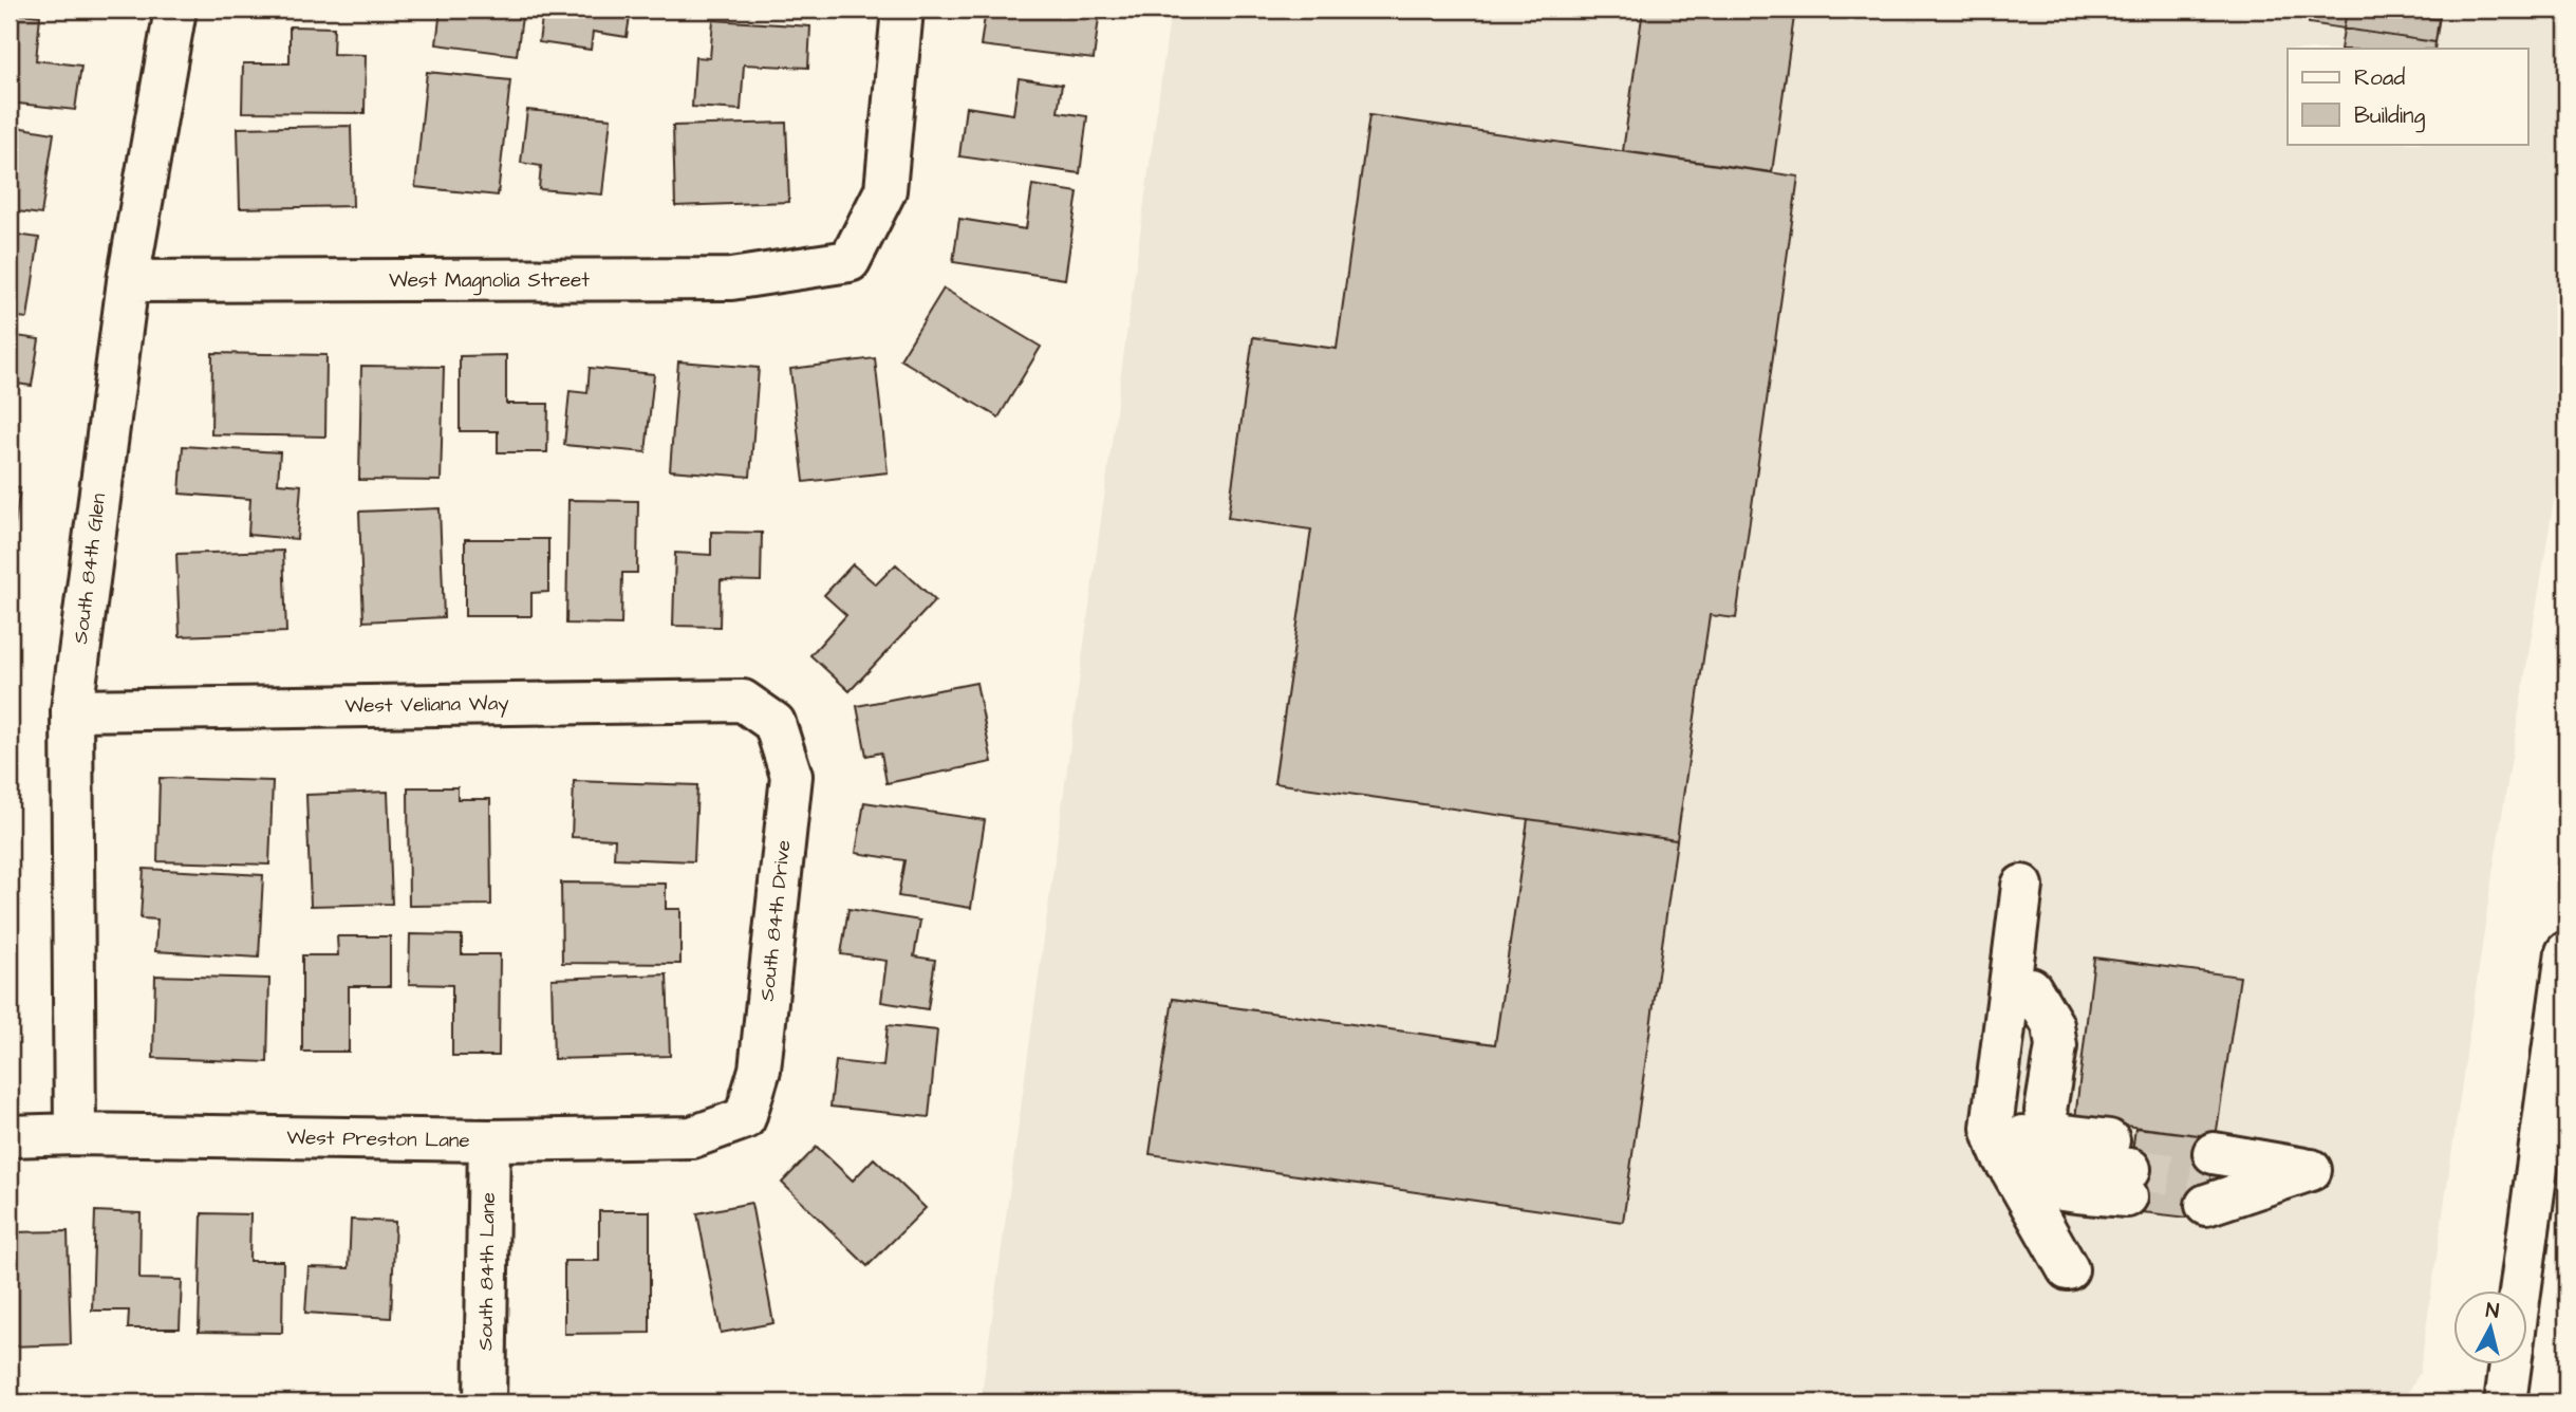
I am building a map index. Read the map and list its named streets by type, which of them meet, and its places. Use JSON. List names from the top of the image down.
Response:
{
  "streets": {
    "street": [
      "West Magnolia Street",
      "South 84th Glen",
      "West Veliana Way",
      "South 84th Drive",
      "West Preston Lane",
      "South 84th Lane"
    ]
  },
  "crossings": [
    ["West Magnolia Street", "South 84th Glen"],
    ["South 84th Glen", "West Veliana Way"],
    ["South 84th Glen", "West Preston Lane"],
    ["West Veliana Way", "South 84th Drive"],
    ["South 84th Drive", "West Preston Lane"],
    ["West Preston Lane", "South 84th Lane"]
  ],
  "legend": ["Road", "Building"],
  "north": "top"
}
